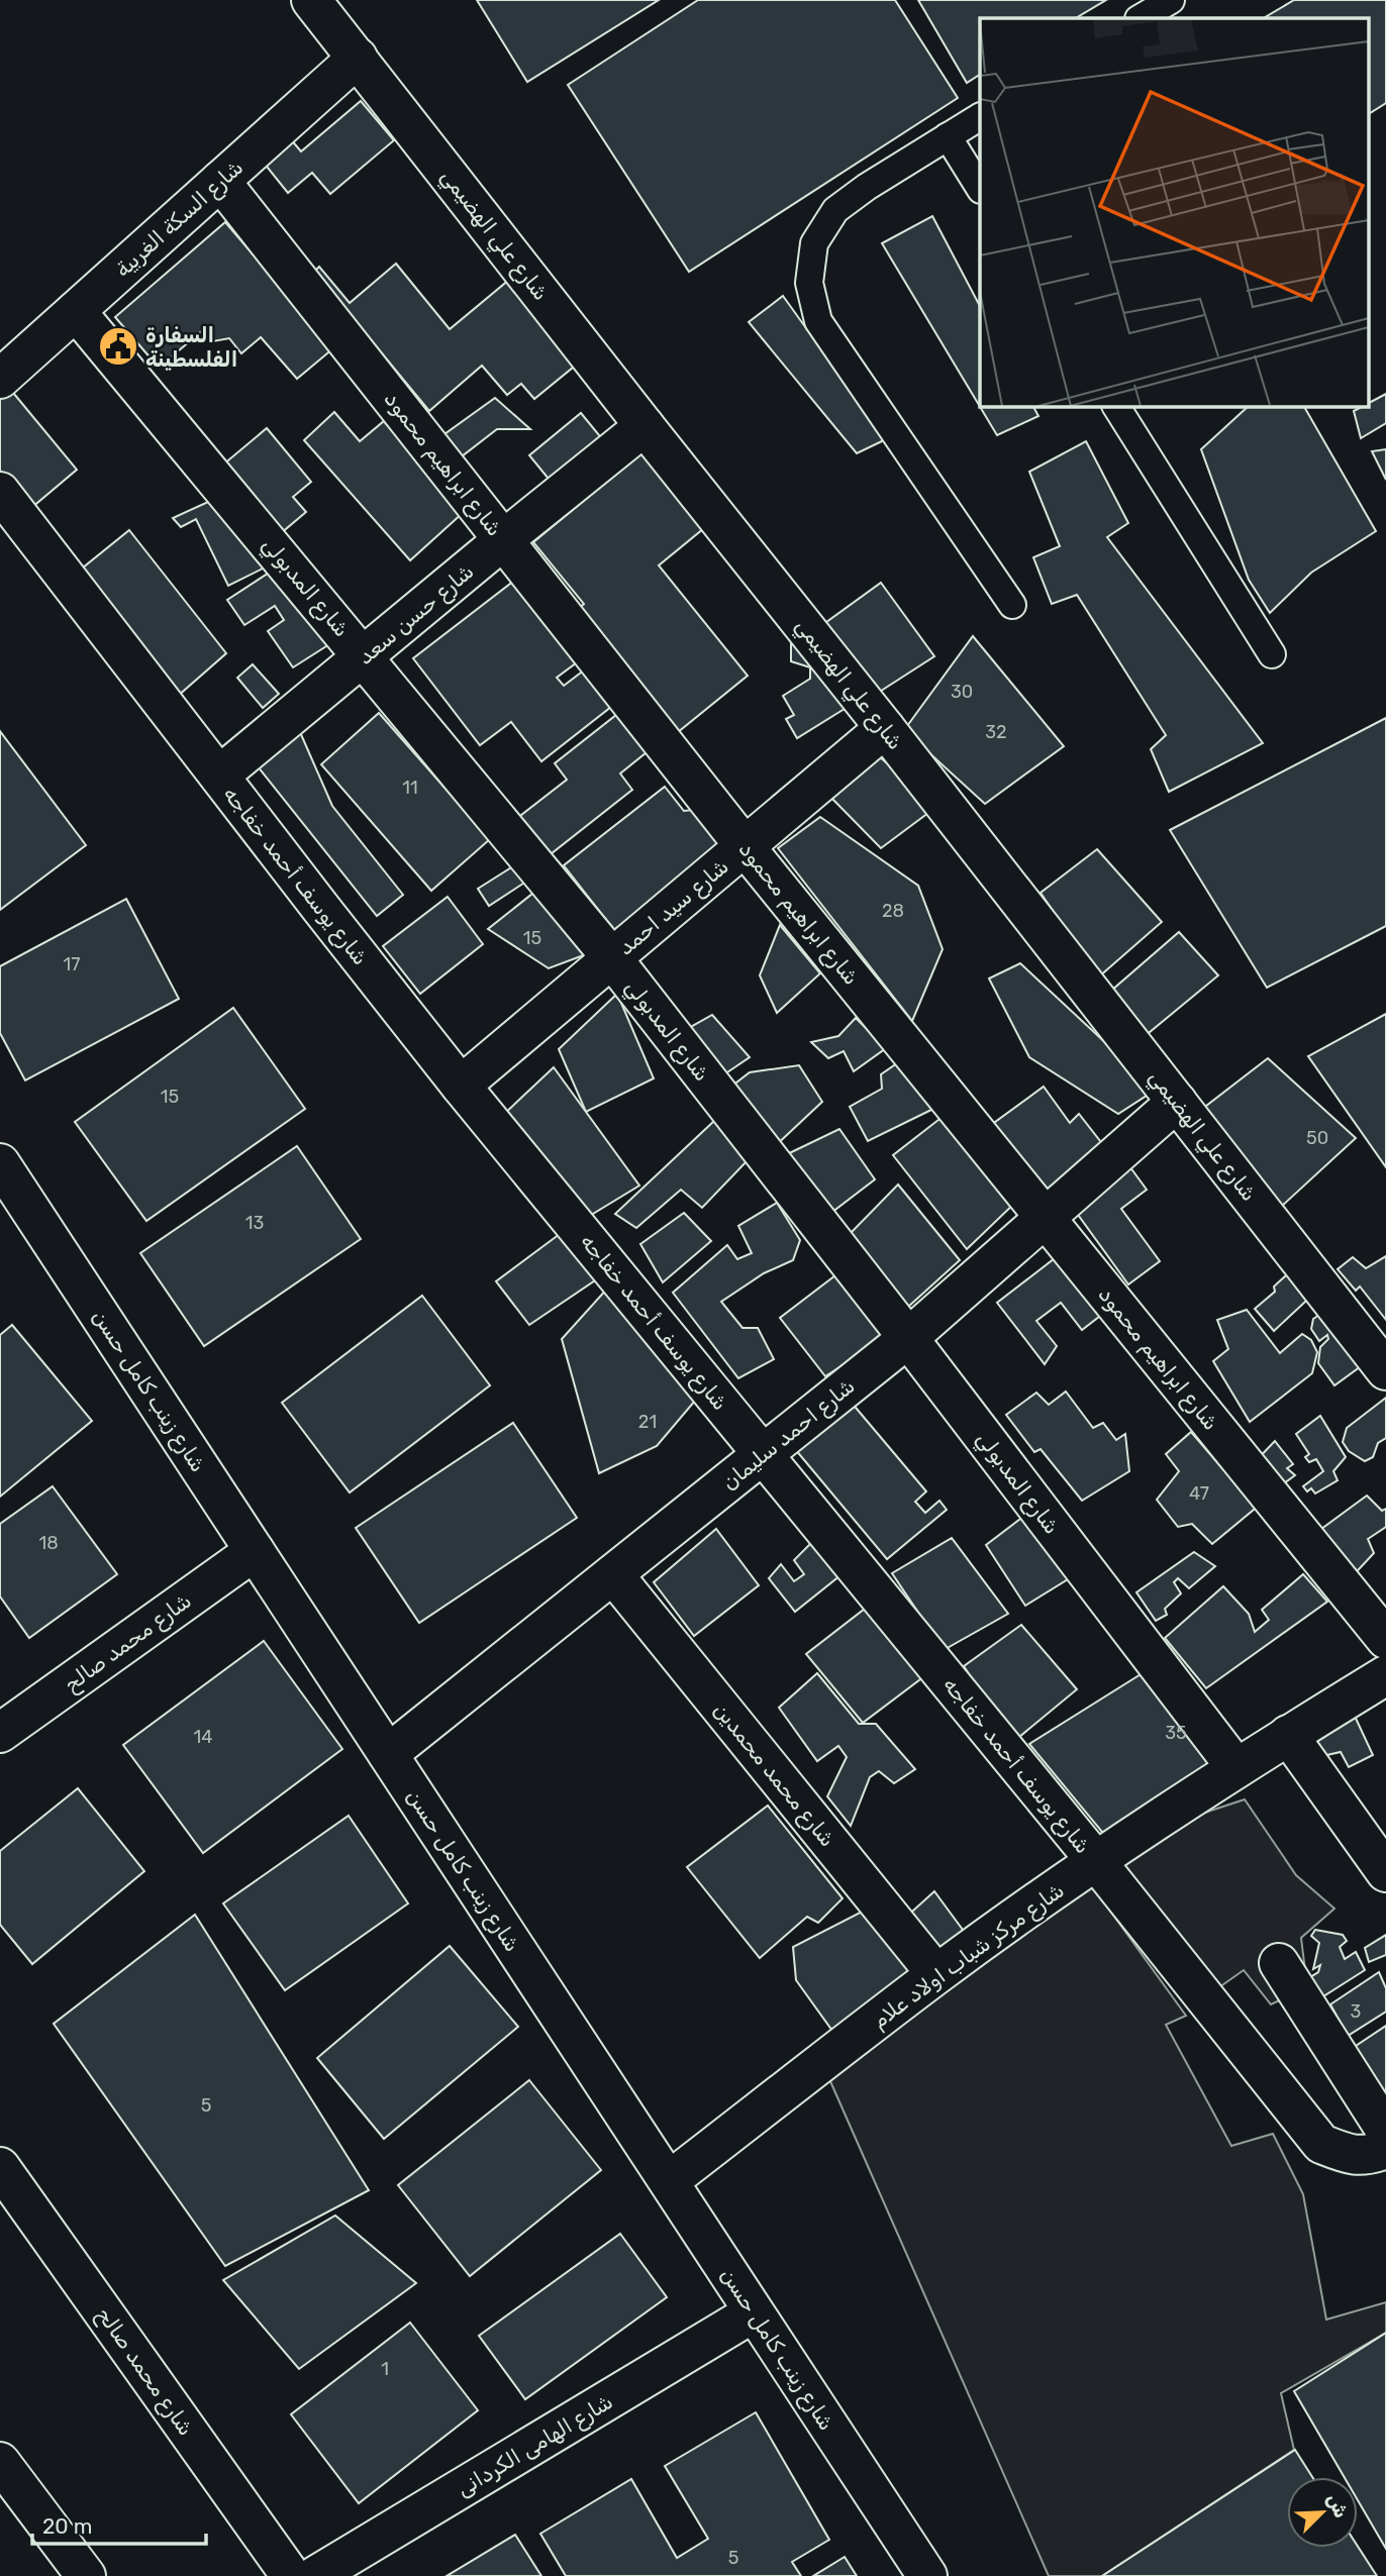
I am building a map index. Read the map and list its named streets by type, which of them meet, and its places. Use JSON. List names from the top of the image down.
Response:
{
  "streets": {
    "street": [
      "شارع السكة الغربية",
      "شارع علي الهضيمي",
      "شارع ابراهيم محمود",
      "شارع المدبولي",
      "شارع حسن سعد",
      "شارع يوسف أحمد خفاجه",
      "شارع سيد احمد",
      "شارع زينب كامل حسن",
      "شارع احمد سليمان",
      "شارع محمد صالح",
      "شارع محمد محمدين",
      "شارع مركز شباب اولاد علام",
      "شارع الهامى الكردانى"
    ]
  },
  "crossings": [
    ["شارع السكة الغربية", "شارع علي الهضيمي"],
    ["شارع السكة الغربية", "شارع ابراهيم محمود"],
    ["شارع السكة الغربية", "شارع المدبولي"],
    ["شارع علي الهضيمي", "شارع حسن سعد"],
    ["شارع علي الهضيمي", "شارع سيد احمد"],
    ["شارع علي الهضيمي", "شارع احمد سليمان"],
    ["شارع ابراهيم محمود", "شارع حسن سعد"],
    ["شارع ابراهيم محمود", "شارع سيد احمد"],
    ["شارع ابراهيم محمود", "شارع احمد سليمان"],
    ["شارع المدبولي", "شارع حسن سعد"],
    ["شارع المدبولي", "شارع سيد احمد"],
    ["شارع المدبولي", "شارع احمد سليمان"],
    ["شارع المدبولي", "شارع مركز شباب اولاد علام"],
    ["شارع حسن سعد", "شارع يوسف أحمد خفاجه"],
    ["شارع يوسف أحمد خفاجه", "شارع سيد احمد"],
    ["شارع يوسف أحمد خفاجه", "شارع احمد سليمان"],
    ["شارع يوسف أحمد خفاجه", "شارع مركز شباب اولاد علام"],
    ["شارع زينب كامل حسن", "شارع احمد سليمان"],
    ["شارع زينب كامل حسن", "شارع محمد صالح"],
    ["شارع زينب كامل حسن", "شارع مركز شباب اولاد علام"],
    ["شارع زينب كامل حسن", "شارع الهامى الكردانى"],
    ["شارع احمد سليمان", "شارع محمد محمدين"],
    ["شارع محمد محمدين", "شارع مركز شباب اولاد علام"]
  ],
  "places": {
    "public building": ["السفارة الفلسطينة"]
  },
  "house_numbers": [
    "30",
    "32",
    "11",
    "28",
    "15",
    "17",
    "15",
    "50",
    "13",
    "21",
    "47",
    "18",
    "35",
    "14",
    "3",
    "5",
    "1",
    "5"
  ],
  "scale_bar": "20 m",
  "north": "top right"
}
